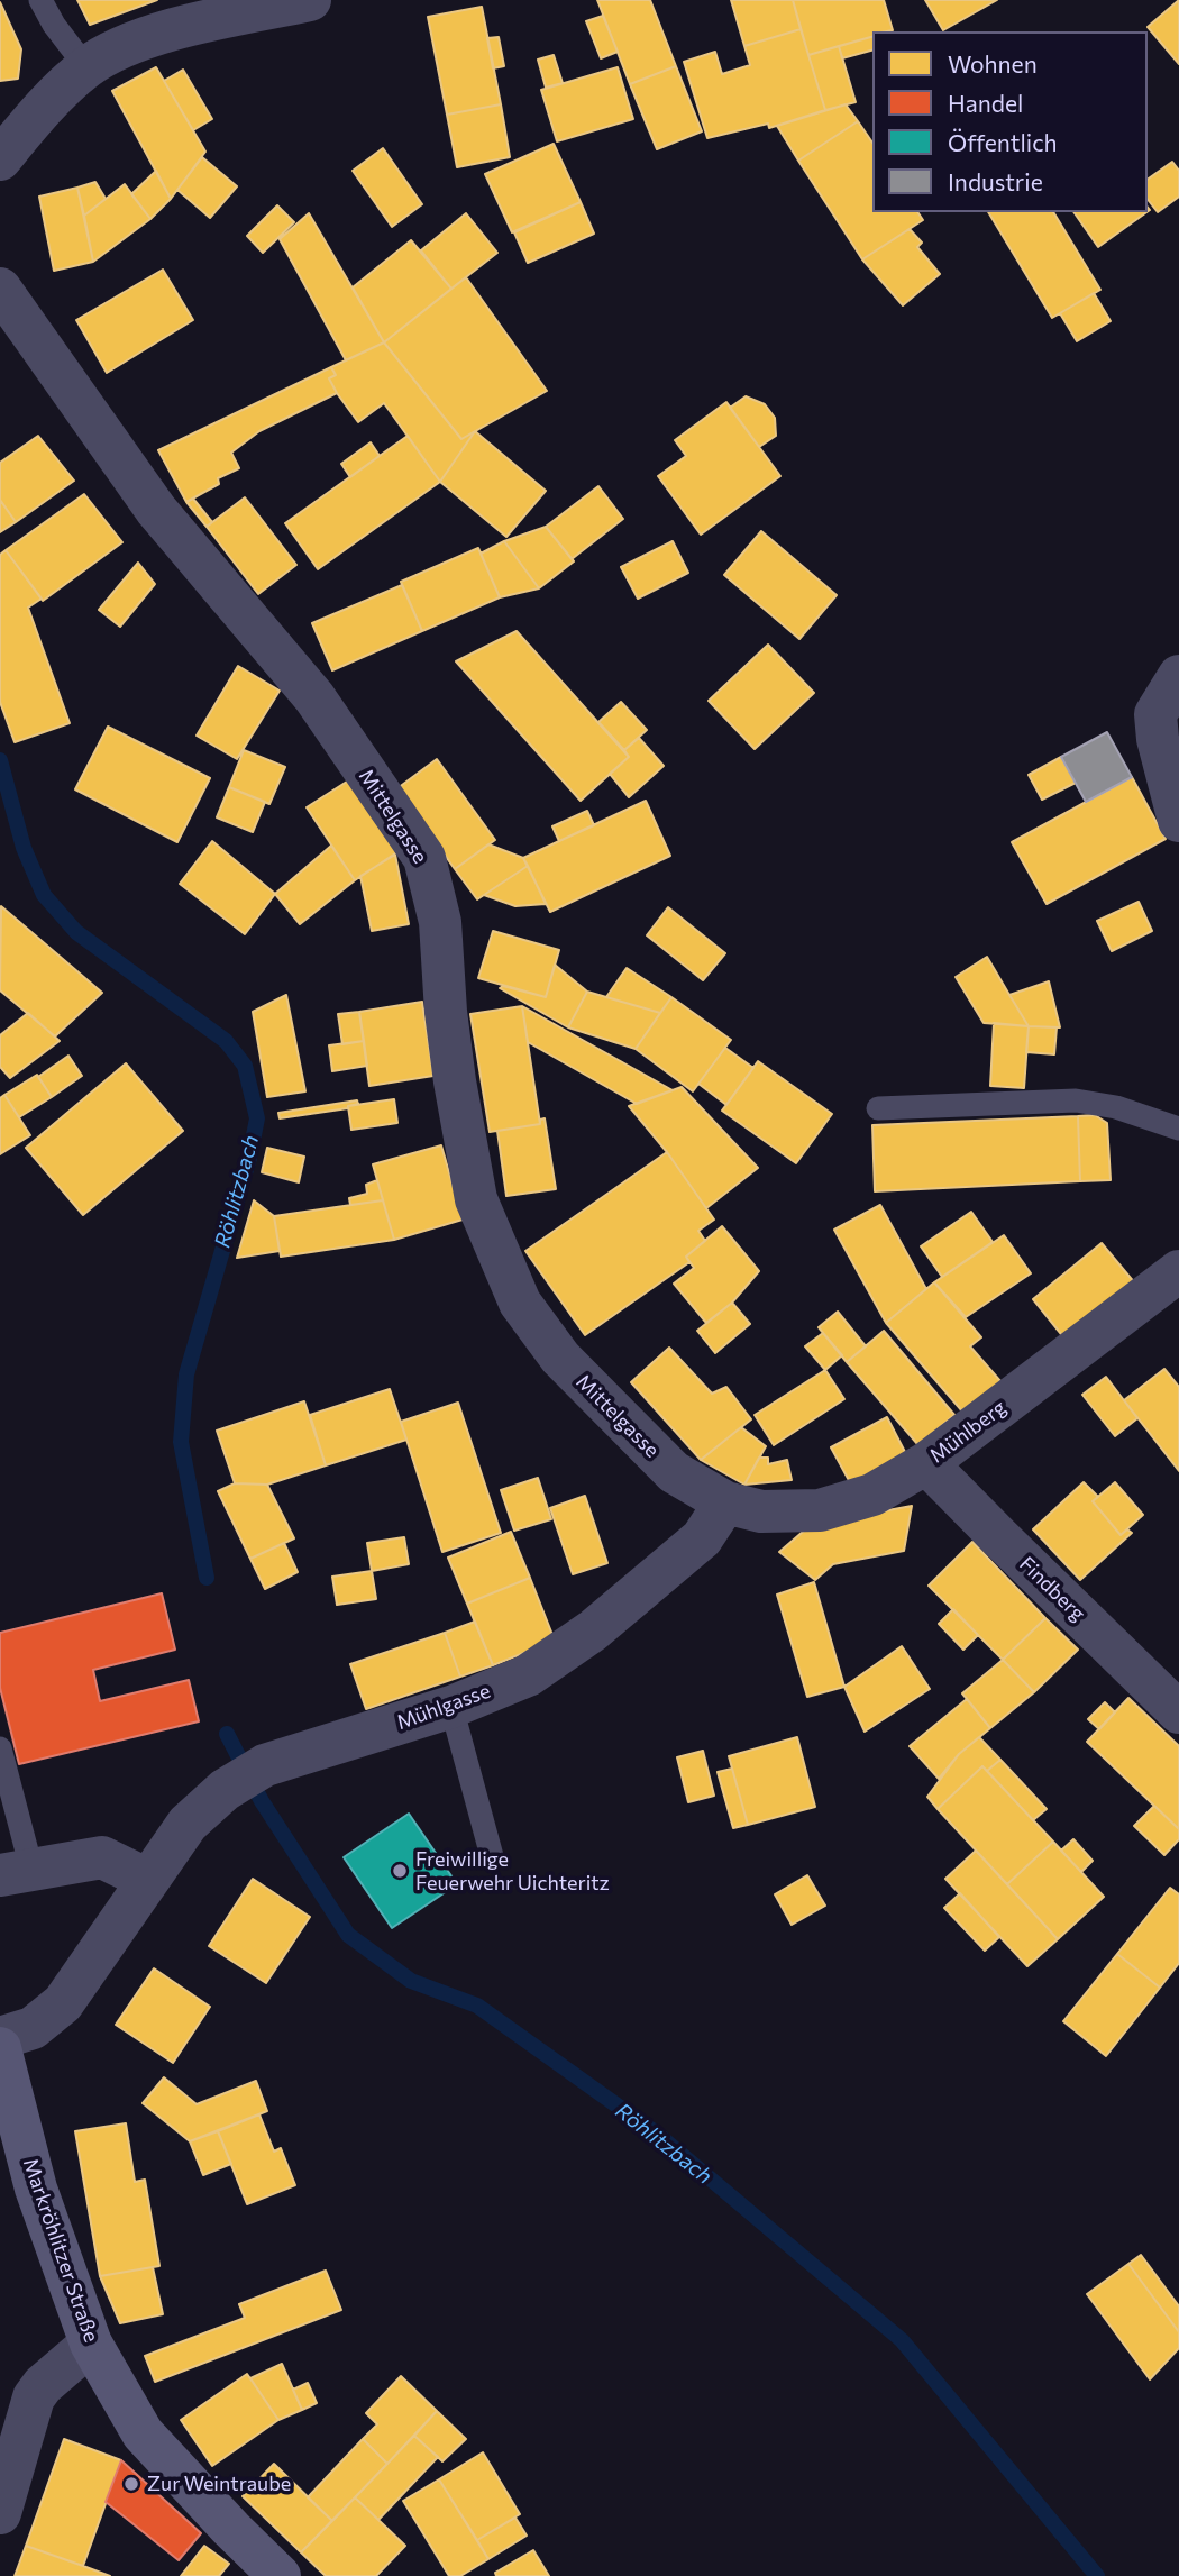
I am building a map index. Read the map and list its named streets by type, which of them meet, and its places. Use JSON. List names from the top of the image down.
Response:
{
  "streets": {
    "main road": ["Markröhlitzer Straße"],
    "street": [
      "Mittelgasse",
      "Mühlberg",
      "Findberg",
      "Mühlgasse"
    ]
  },
  "crossings": [
    ["Mittelgasse", "Mühlberg"],
    ["Mittelgasse", "Mühlgasse"],
    ["Mühlberg", "Findberg"],
    ["Mühlberg", "Mühlgasse"],
    ["Mühlgasse", "Markröhlitzer Straße"]
  ],
  "water": ["Röhlitzbach"],
  "places": ["Freiwillige Feuerwehr Uichteritz", "Zur Weintraube"],
  "legend": [
    "Wohnen",
    "Handel",
    "Öffentlich",
    "Industrie"
  ]
}
